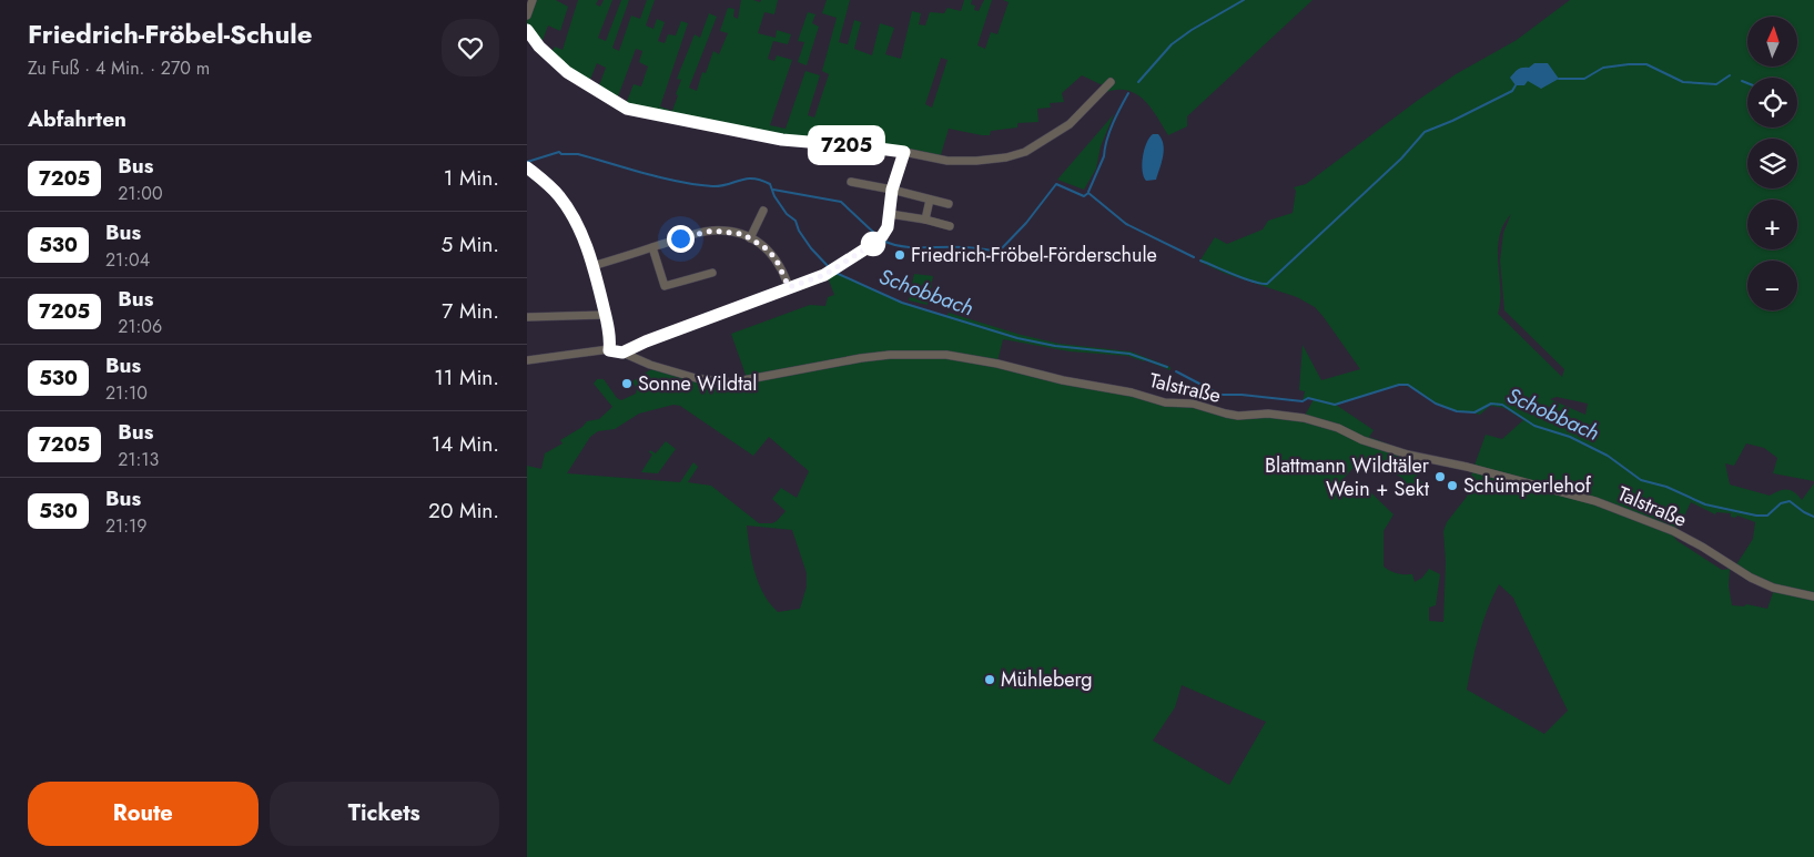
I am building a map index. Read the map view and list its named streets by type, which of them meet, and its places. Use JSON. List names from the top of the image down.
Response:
{
  "streets": {
    "street": ["Talstraße"]
  },
  "water": ["Schobbach"],
  "places": [
    "Friedrich-Fröbel-Förderschule",
    "Sonne Wildtal",
    "Blattmann Wildtäler Wein + Sekt",
    "Schümperlehof",
    "Mühleberg"
  ],
  "lines": ["bus line 7205"],
  "north": "top",
  "page": {
    "heading": [
      ["Friedrich-Fröbel-Schule", "Zu Fuß · 4 Min. · 270 m"],
      "Abfahrten"
    ],
    "on_map": "7205",
    "map_buttons": ["+", "−"],
    "list": [
      {
        "mark": "7205",
        "name": "Bus",
        "note": "21:00",
        "value": "1 Min."
      },
      {
        "mark": "530",
        "name": "Bus",
        "note": "21:04",
        "value": "5 Min."
      },
      {
        "mark": "7205",
        "name": "Bus",
        "note": "21:06",
        "value": "7 Min."
      },
      {
        "mark": "530",
        "name": "Bus",
        "note": "21:10",
        "value": "11 Min."
      },
      {
        "mark": "7205",
        "name": "Bus",
        "note": "21:13",
        "value": "14 Min."
      },
      {
        "mark": "530",
        "name": "Bus",
        "note": "21:19",
        "value": "20 Min."
      }
    ],
    "buttons": ["Route", "Tickets"]
  }
}
